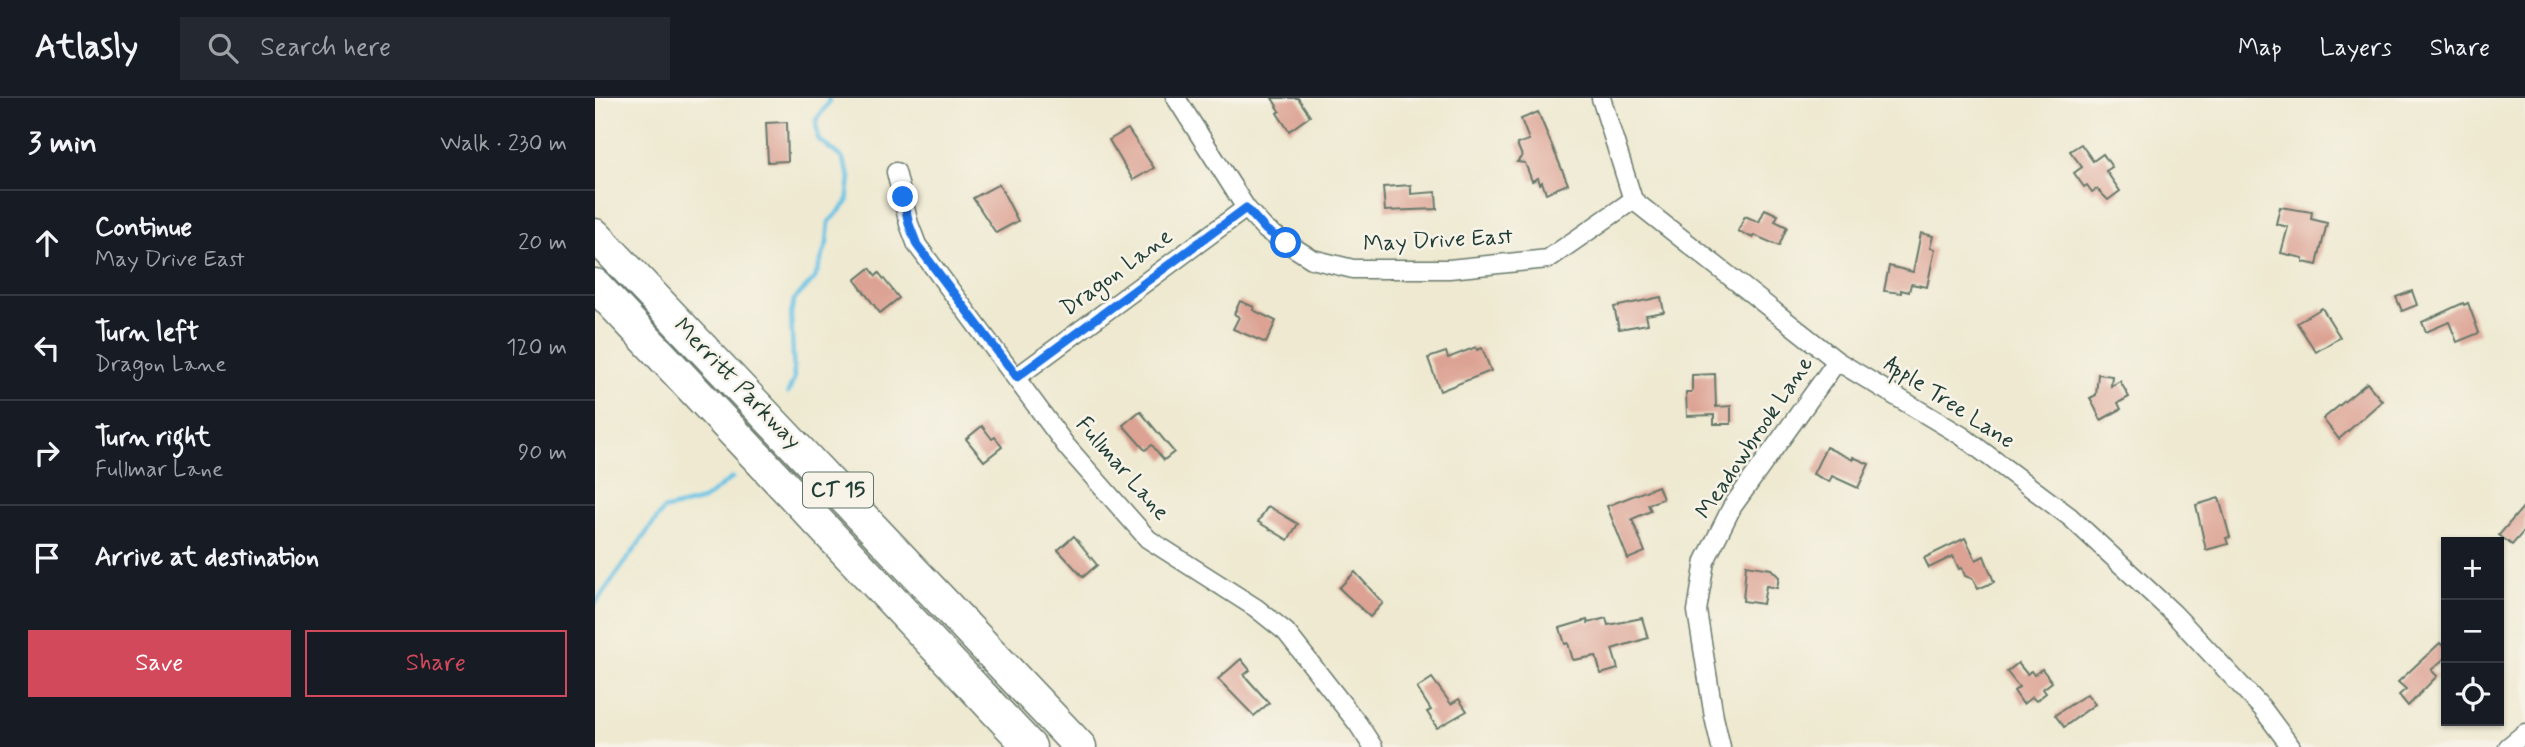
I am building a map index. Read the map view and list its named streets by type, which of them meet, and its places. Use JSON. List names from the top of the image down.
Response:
{
  "streets": {
    "highway": ["Merritt Parkway", "CT 15"],
    "street": [
      "May Drive East",
      "Dragon Lane",
      "Apple Tree Lane",
      "Meadowbrook Lane",
      "Fullmar Lane"
    ]
  },
  "crossings": [
    ["May Drive East", "Dragon Lane"],
    ["May Drive East", "Apple Tree Lane"],
    ["Dragon Lane", "Fullmar Lane"],
    ["Apple Tree Lane", "Meadowbrook Lane"]
  ],
  "page": {
    "header": "Atlasly",
    "search": "Search here",
    "nav": ["Map", "Layers", "Share"],
    "heading": ["3 min", "Walk · 230 m"],
    "list": [
      ["Continue", "May Drive East", "20 m"],
      ["Turn left", "Dragon Lane", "120 m"],
      ["Turn right", "Fullmar Lane", "90 m"],
      "Arrive at destination"
    ],
    "map_buttons": ["+", "−"],
    "buttons": ["Save", "Share"]
  }
}
